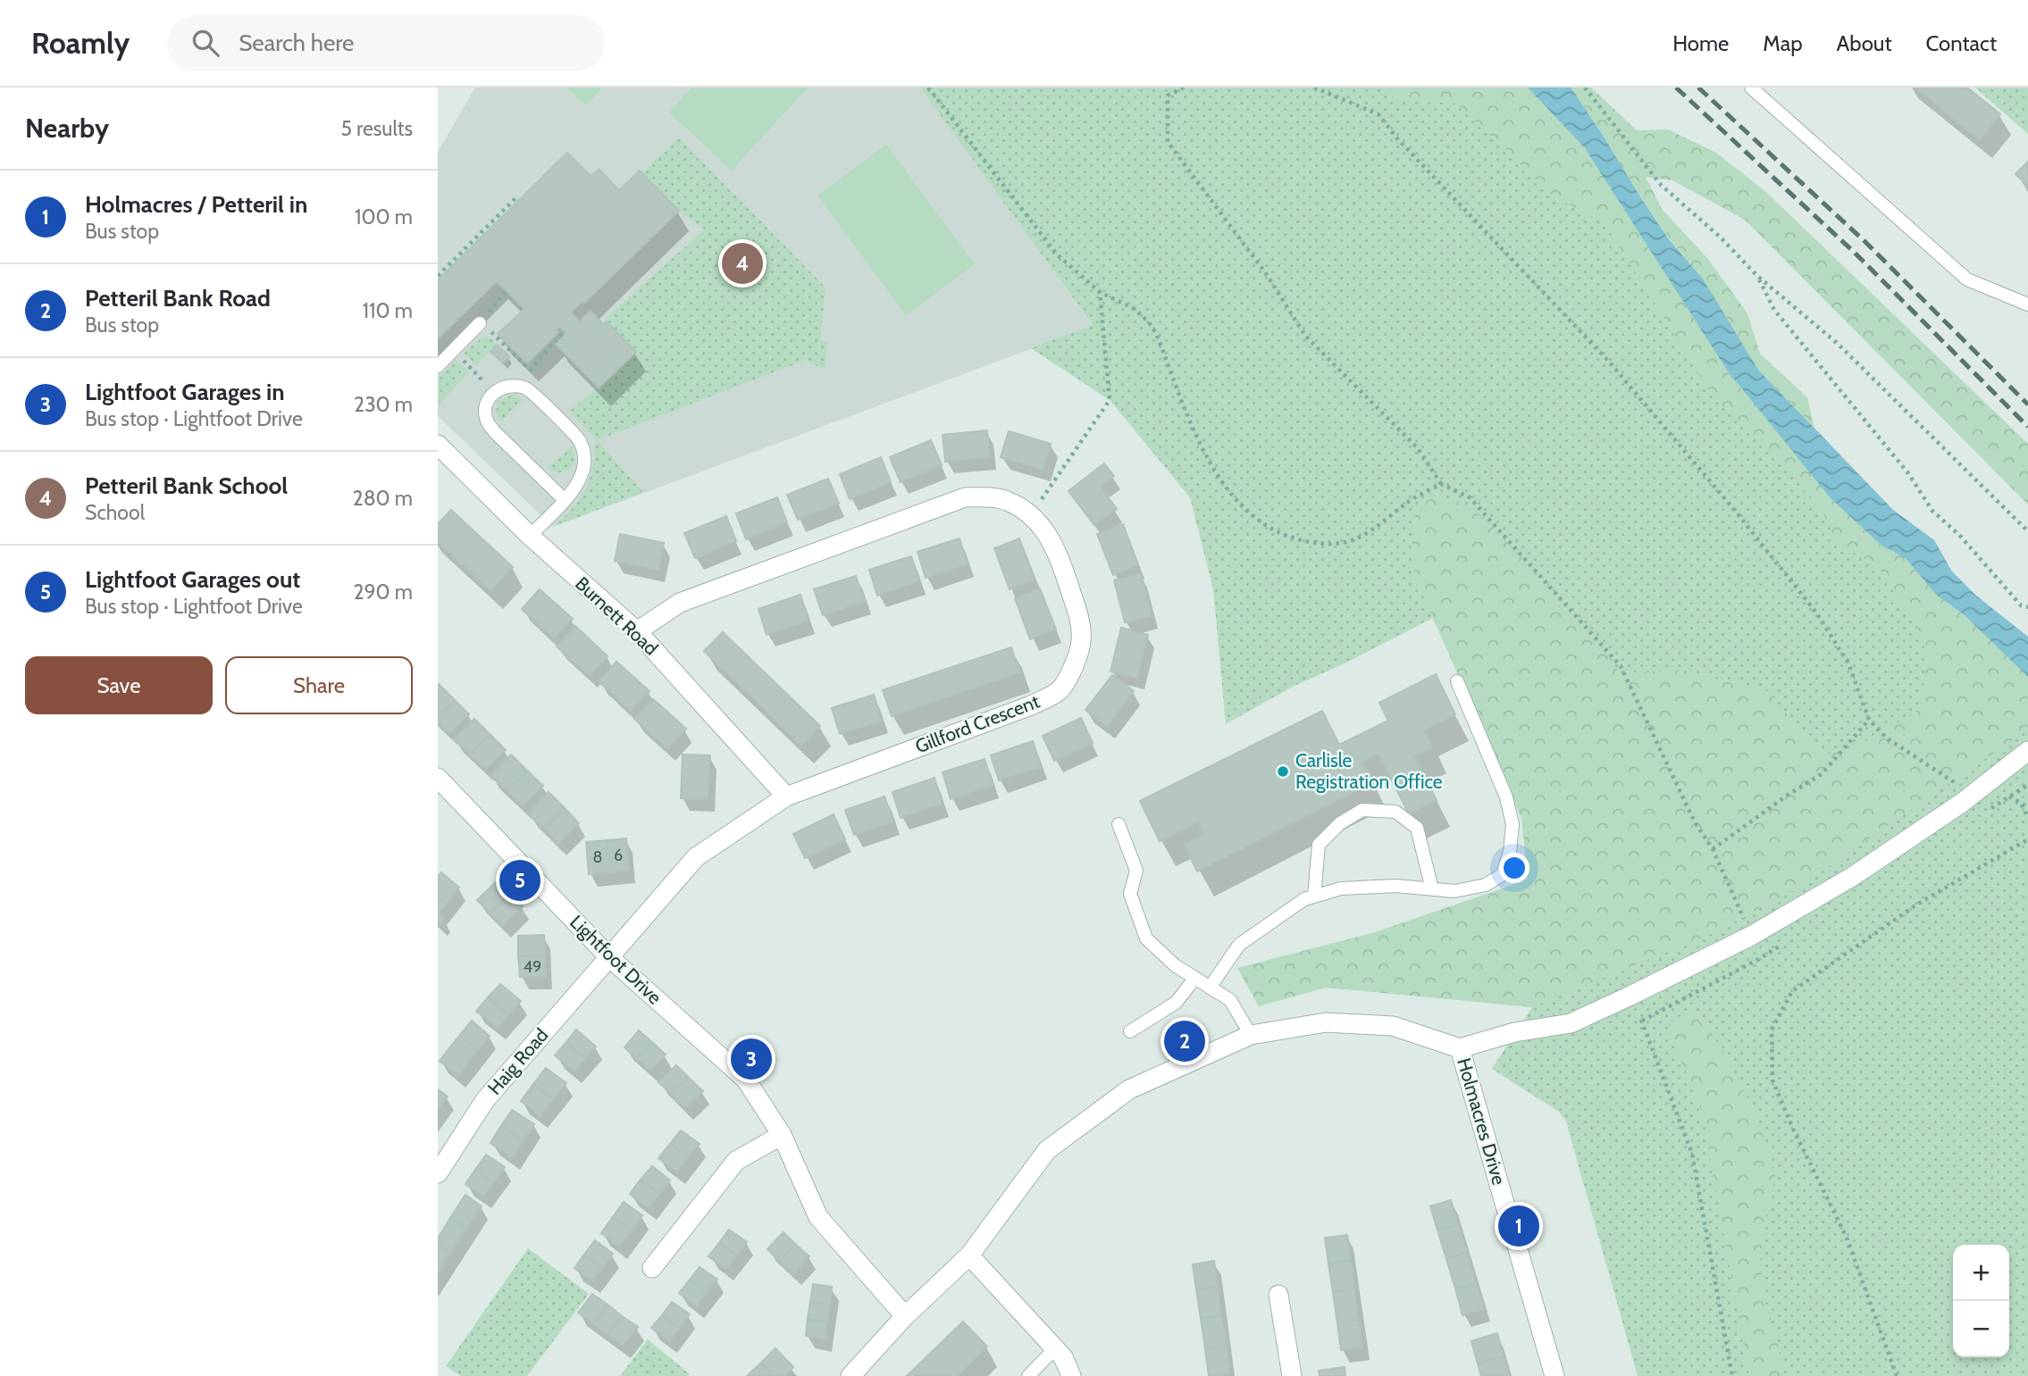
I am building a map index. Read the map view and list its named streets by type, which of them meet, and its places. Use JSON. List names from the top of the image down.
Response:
{
  "streets": {
    "street": [
      "Burnett Road",
      "Gillford Crescent",
      "Lightfoot Drive",
      "Haig Road",
      "Holmacres Drive"
    ]
  },
  "crossings": [
    ["Burnett Road", "Gillford Crescent"],
    ["Gillford Crescent", "Lightfoot Drive"],
    ["Gillford Crescent", "Haig Road"],
    ["Lightfoot Drive", "Haig Road"]
  ],
  "places": ["Carlisle Registration Office"],
  "house_numbers": ["6", "8", "49"],
  "page": {
    "header": "Roamly",
    "search": "Search here",
    "nav": [
      "Home",
      "Map",
      "About",
      "Contact"
    ],
    "heading": ["Nearby", "5 results"],
    "list": [
      {
        "mark": "1",
        "name": "Holmacres / Petteril in",
        "note": "Bus stop",
        "value": "100 m"
      },
      {
        "mark": "2",
        "name": "Petteril Bank Road",
        "note": "Bus stop",
        "value": "110 m"
      },
      {
        "mark": "3",
        "name": "Lightfoot Garages in",
        "note": "Bus stop · Lightfoot Drive",
        "value": "230 m"
      },
      {
        "mark": "4",
        "name": "Petteril Bank School",
        "note": "School",
        "value": "280 m"
      },
      {
        "mark": "5",
        "name": "Lightfoot Garages out",
        "note": "Bus stop · Lightfoot Drive",
        "value": "290 m"
      }
    ],
    "pins": [
      "4",
      "5",
      "2",
      "3",
      "1"
    ],
    "buttons": ["Save", "Share"],
    "map_buttons": ["+", "−"]
  }
}
